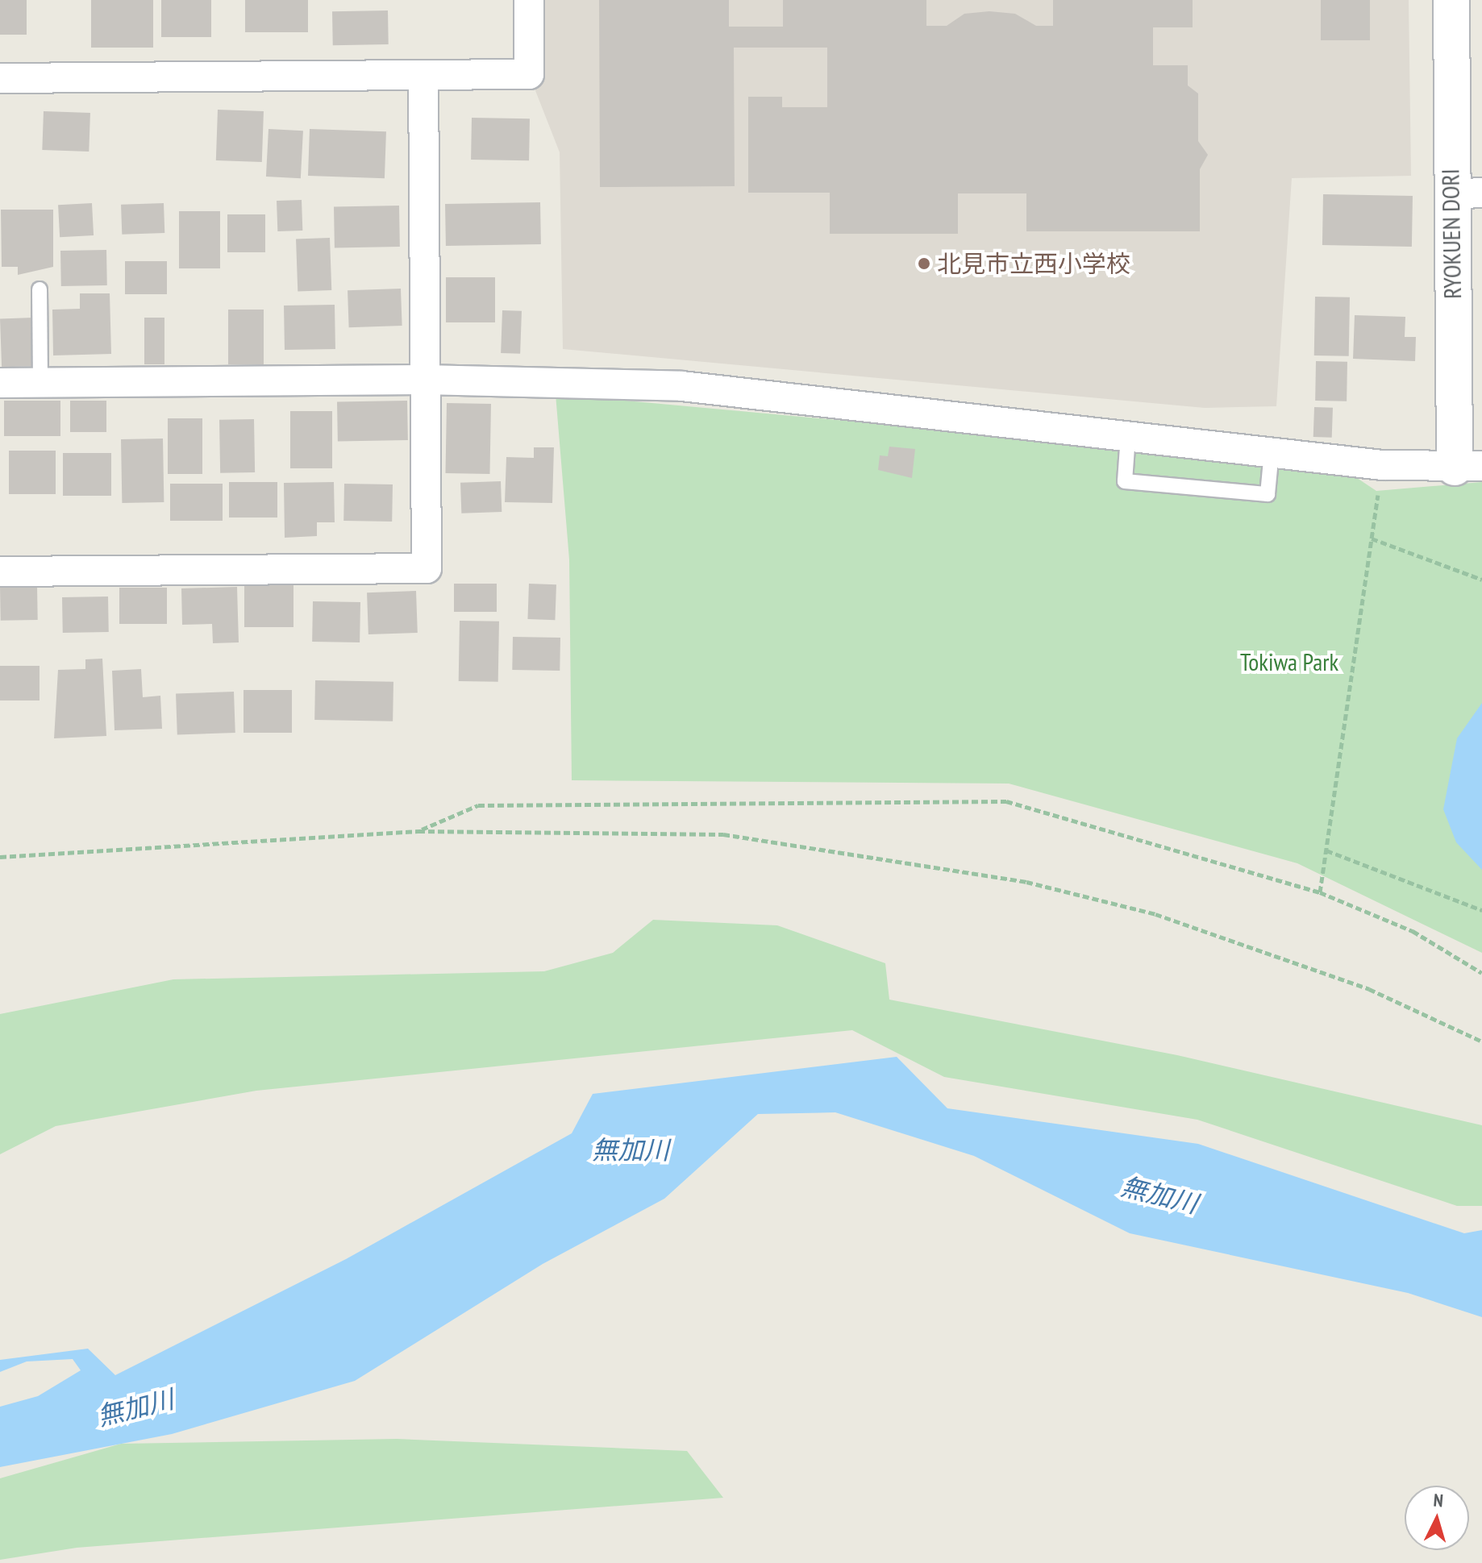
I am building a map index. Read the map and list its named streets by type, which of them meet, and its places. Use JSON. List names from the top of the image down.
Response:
{
  "streets": {
    "street": ["RYOKUEN DORI"]
  },
  "water": ["無加川"],
  "parks": ["Tokiwa Park"],
  "places": ["北見市立西小学校"],
  "north": "top"
}
